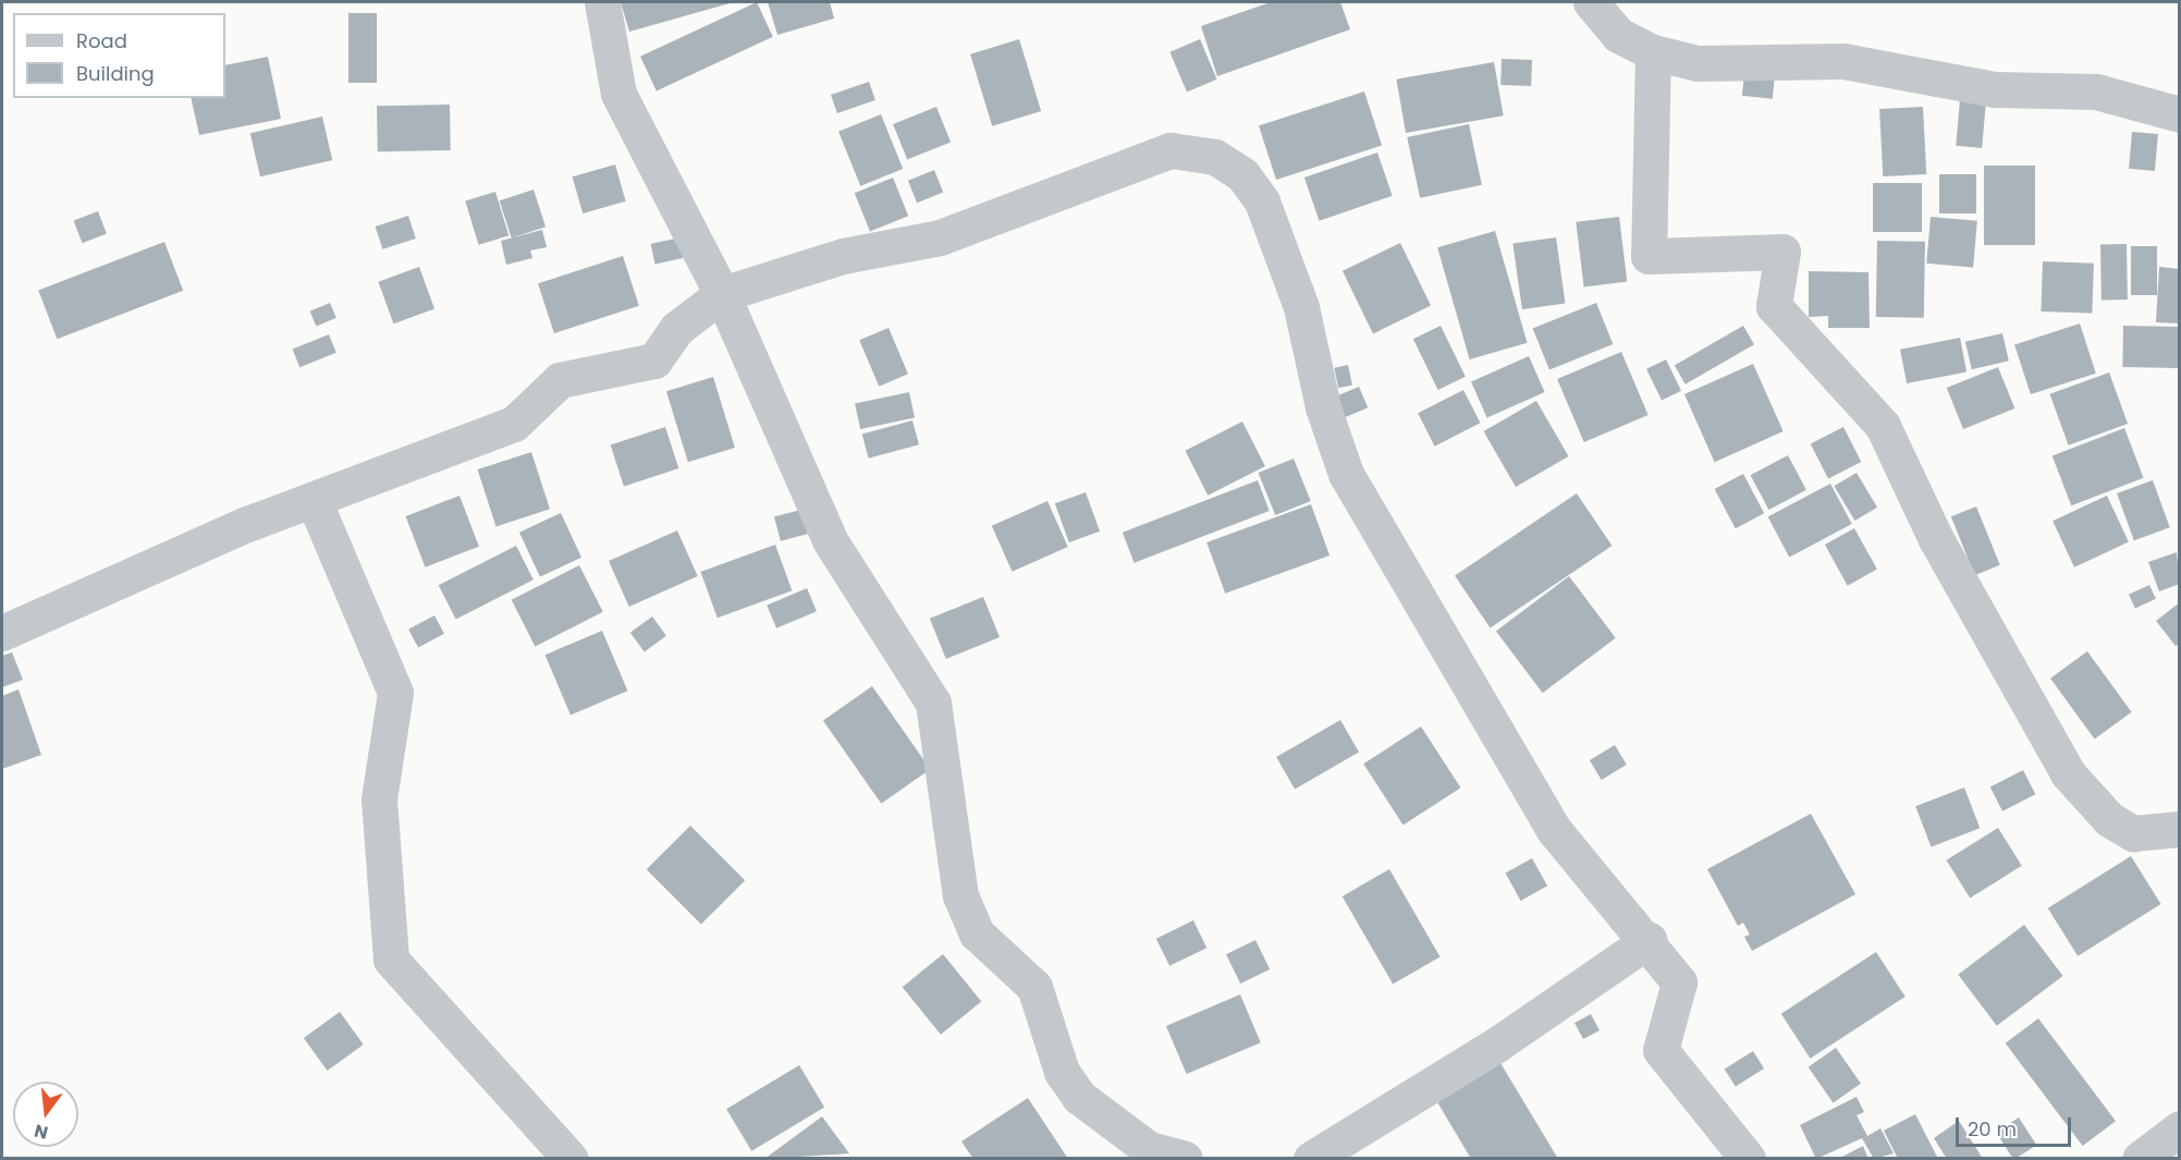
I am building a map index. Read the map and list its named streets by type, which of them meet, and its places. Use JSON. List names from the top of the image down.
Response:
{
  "legend": ["Road", "Building"],
  "scale_bar": "20 m",
  "north": "bottom"
}
